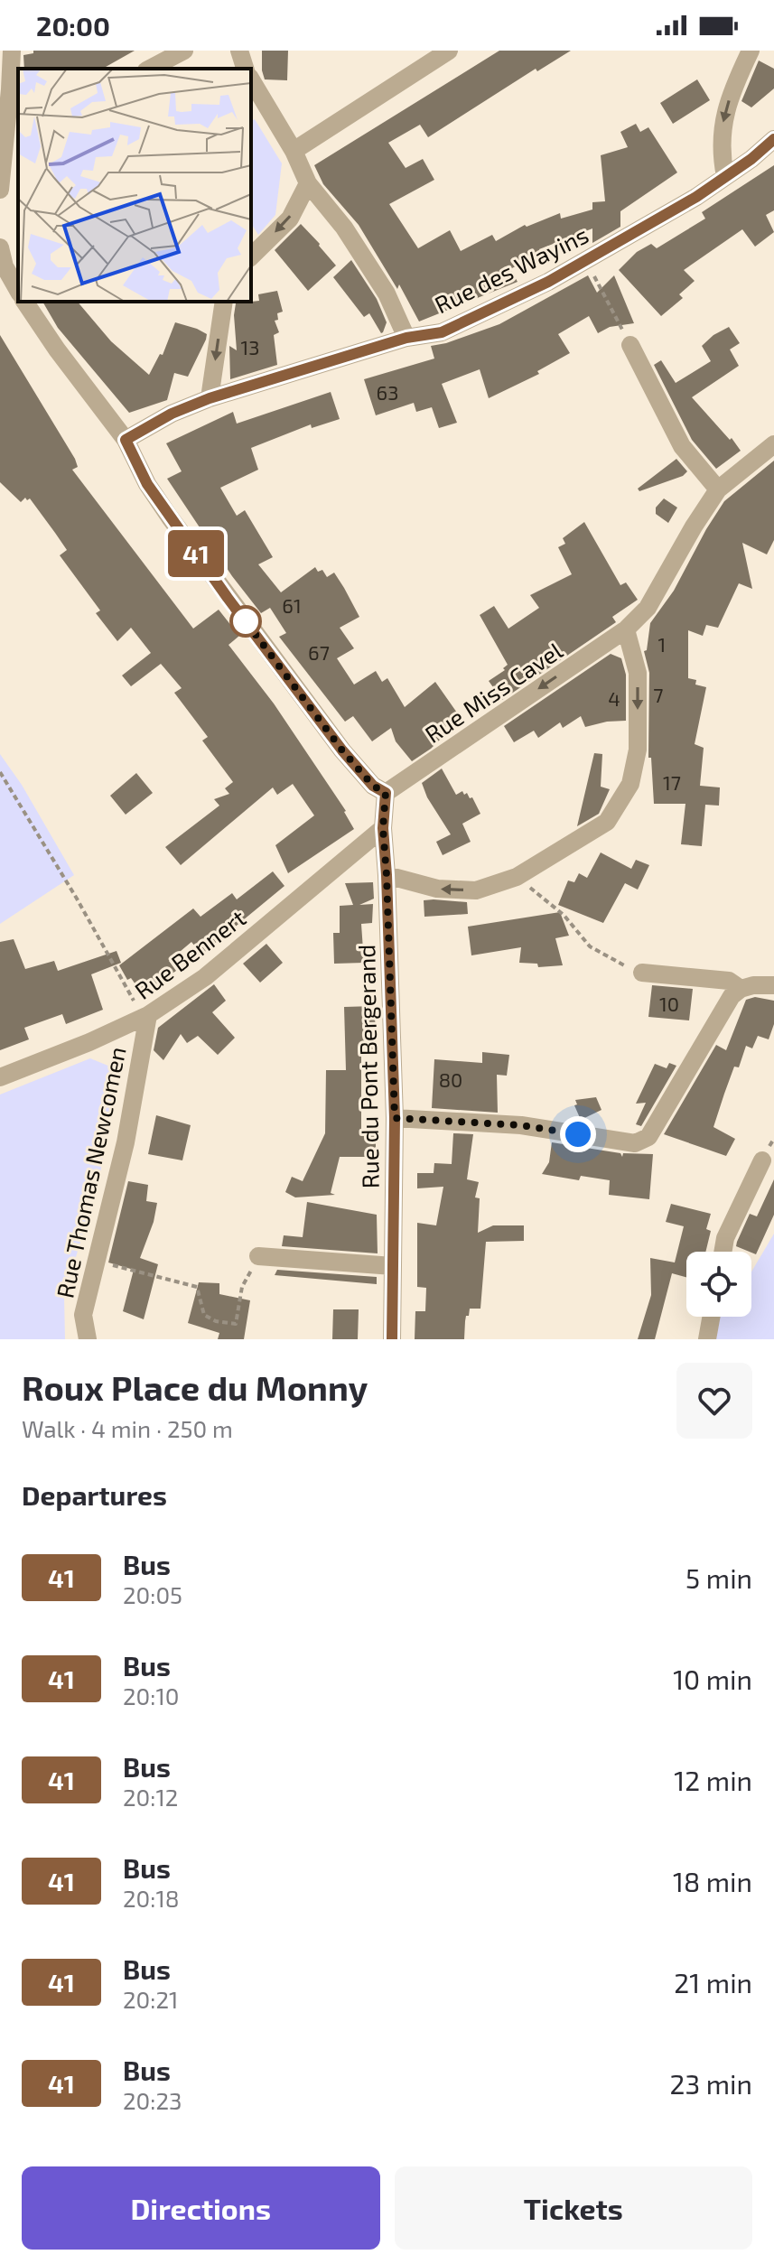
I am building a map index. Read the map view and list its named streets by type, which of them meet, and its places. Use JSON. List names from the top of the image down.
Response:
{
  "streets": {
    "street": [
      "Rue des Wayins",
      "Rue Miss Cavel",
      "Rue Bennert",
      "Rue du Pont Bergerand",
      "Rue Thomas Newcomen"
    ]
  },
  "crossings": [
    ["Rue Miss Cavel", "Rue du Pont Bergerand"],
    ["Rue Bennert", "Rue du Pont Bergerand"],
    ["Rue Bennert", "Rue Thomas Newcomen"]
  ],
  "one_way": ["Rue Miss Cavel"],
  "lines": ["bus line 41"],
  "house_numbers": [
    "13",
    "63",
    "61",
    "1",
    "67",
    "7",
    "4",
    "17",
    "10",
    "80"
  ],
  "page": {
    "status": "20:00",
    "on_map": "41",
    "heading": [
      ["Roux Place du Monny", "Walk · 4 min · 250 m"],
      "Departures"
    ],
    "list": [
      {
        "mark": "41",
        "name": "Bus",
        "note": "20:05",
        "value": "5 min"
      },
      {
        "mark": "41",
        "name": "Bus",
        "note": "20:10",
        "value": "10 min"
      },
      {
        "mark": "41",
        "name": "Bus",
        "note": "20:12",
        "value": "12 min"
      },
      {
        "mark": "41",
        "name": "Bus",
        "note": "20:18",
        "value": "18 min"
      },
      {
        "mark": "41",
        "name": "Bus",
        "note": "20:21",
        "value": "21 min"
      },
      {
        "mark": "41",
        "name": "Bus",
        "note": "20:23",
        "value": "23 min"
      }
    ],
    "buttons": ["Directions", "Tickets"]
  }
}
